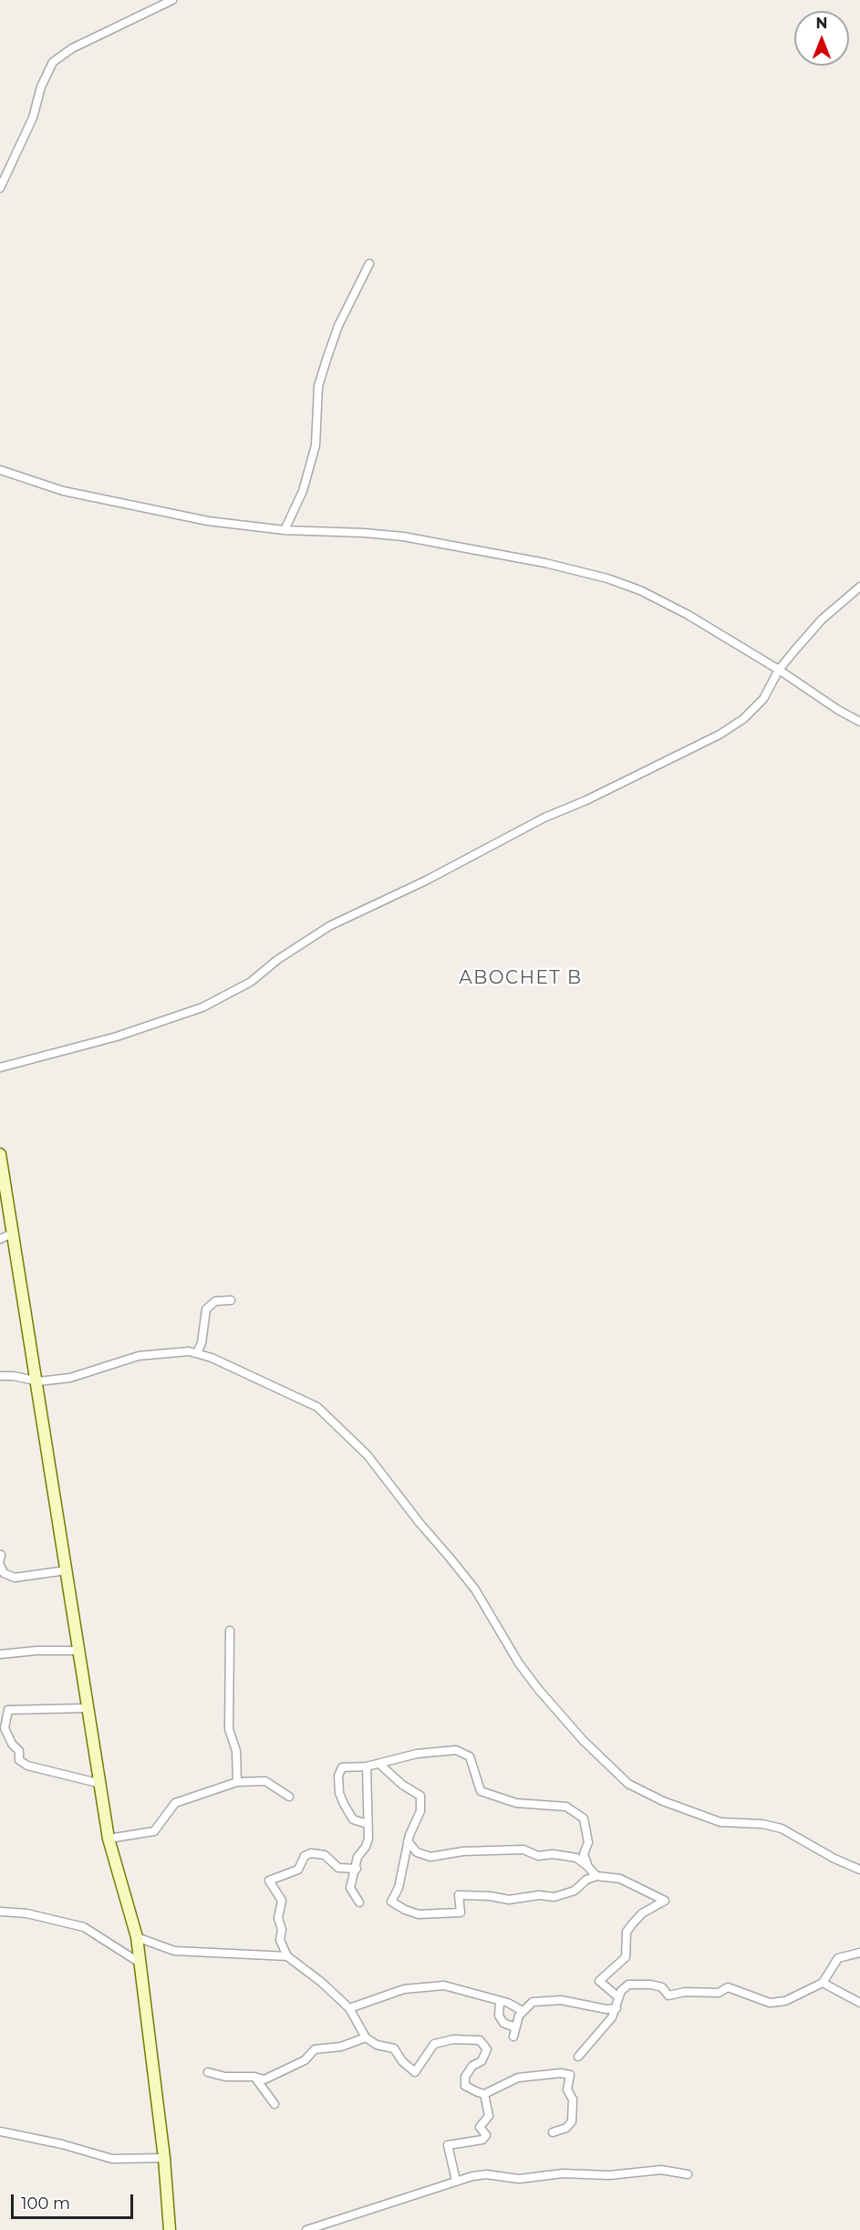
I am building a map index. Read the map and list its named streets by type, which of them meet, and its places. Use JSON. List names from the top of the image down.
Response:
{
  "districts": ["ABOCHET B"],
  "scale_bar": "100 m",
  "north": "top"
}
